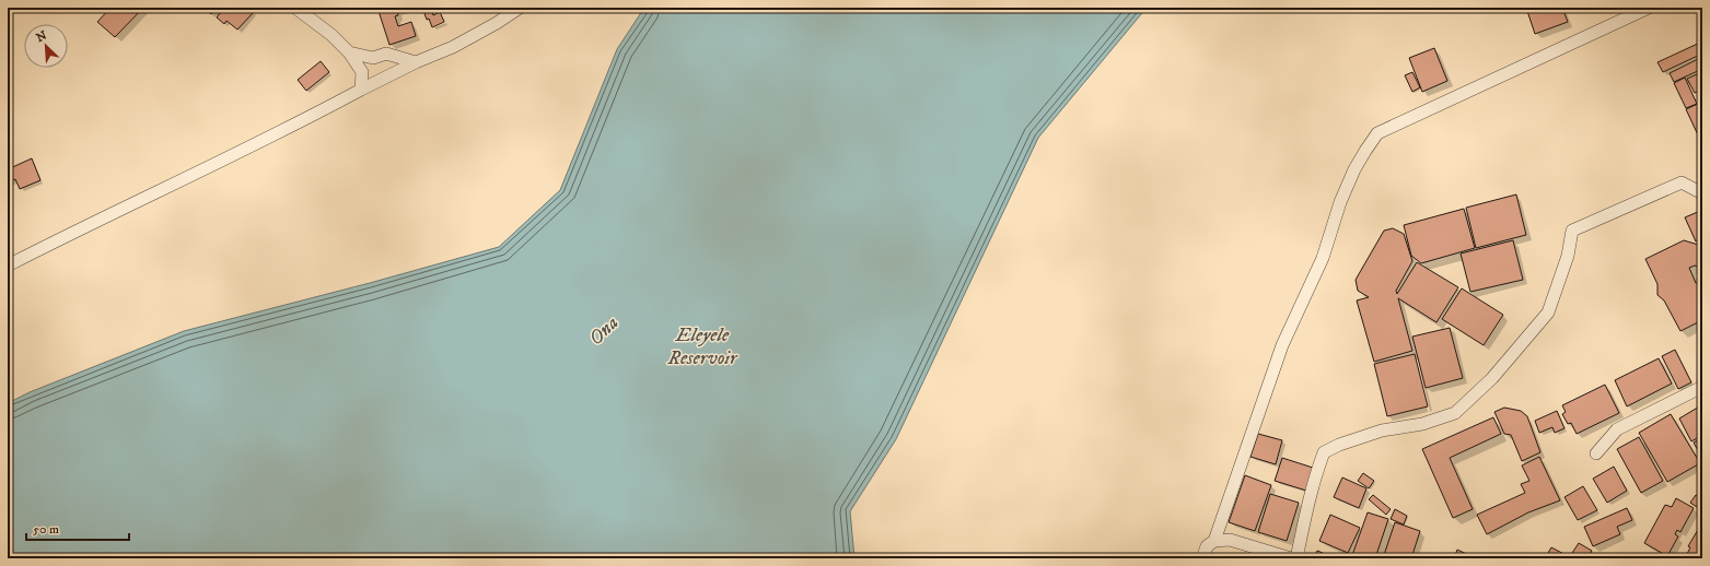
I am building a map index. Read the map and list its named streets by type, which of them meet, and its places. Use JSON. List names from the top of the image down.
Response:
{
  "water": ["Ona", "Eleyele Reservoir"],
  "scale_bar": "50 m",
  "north": "top left"
}
